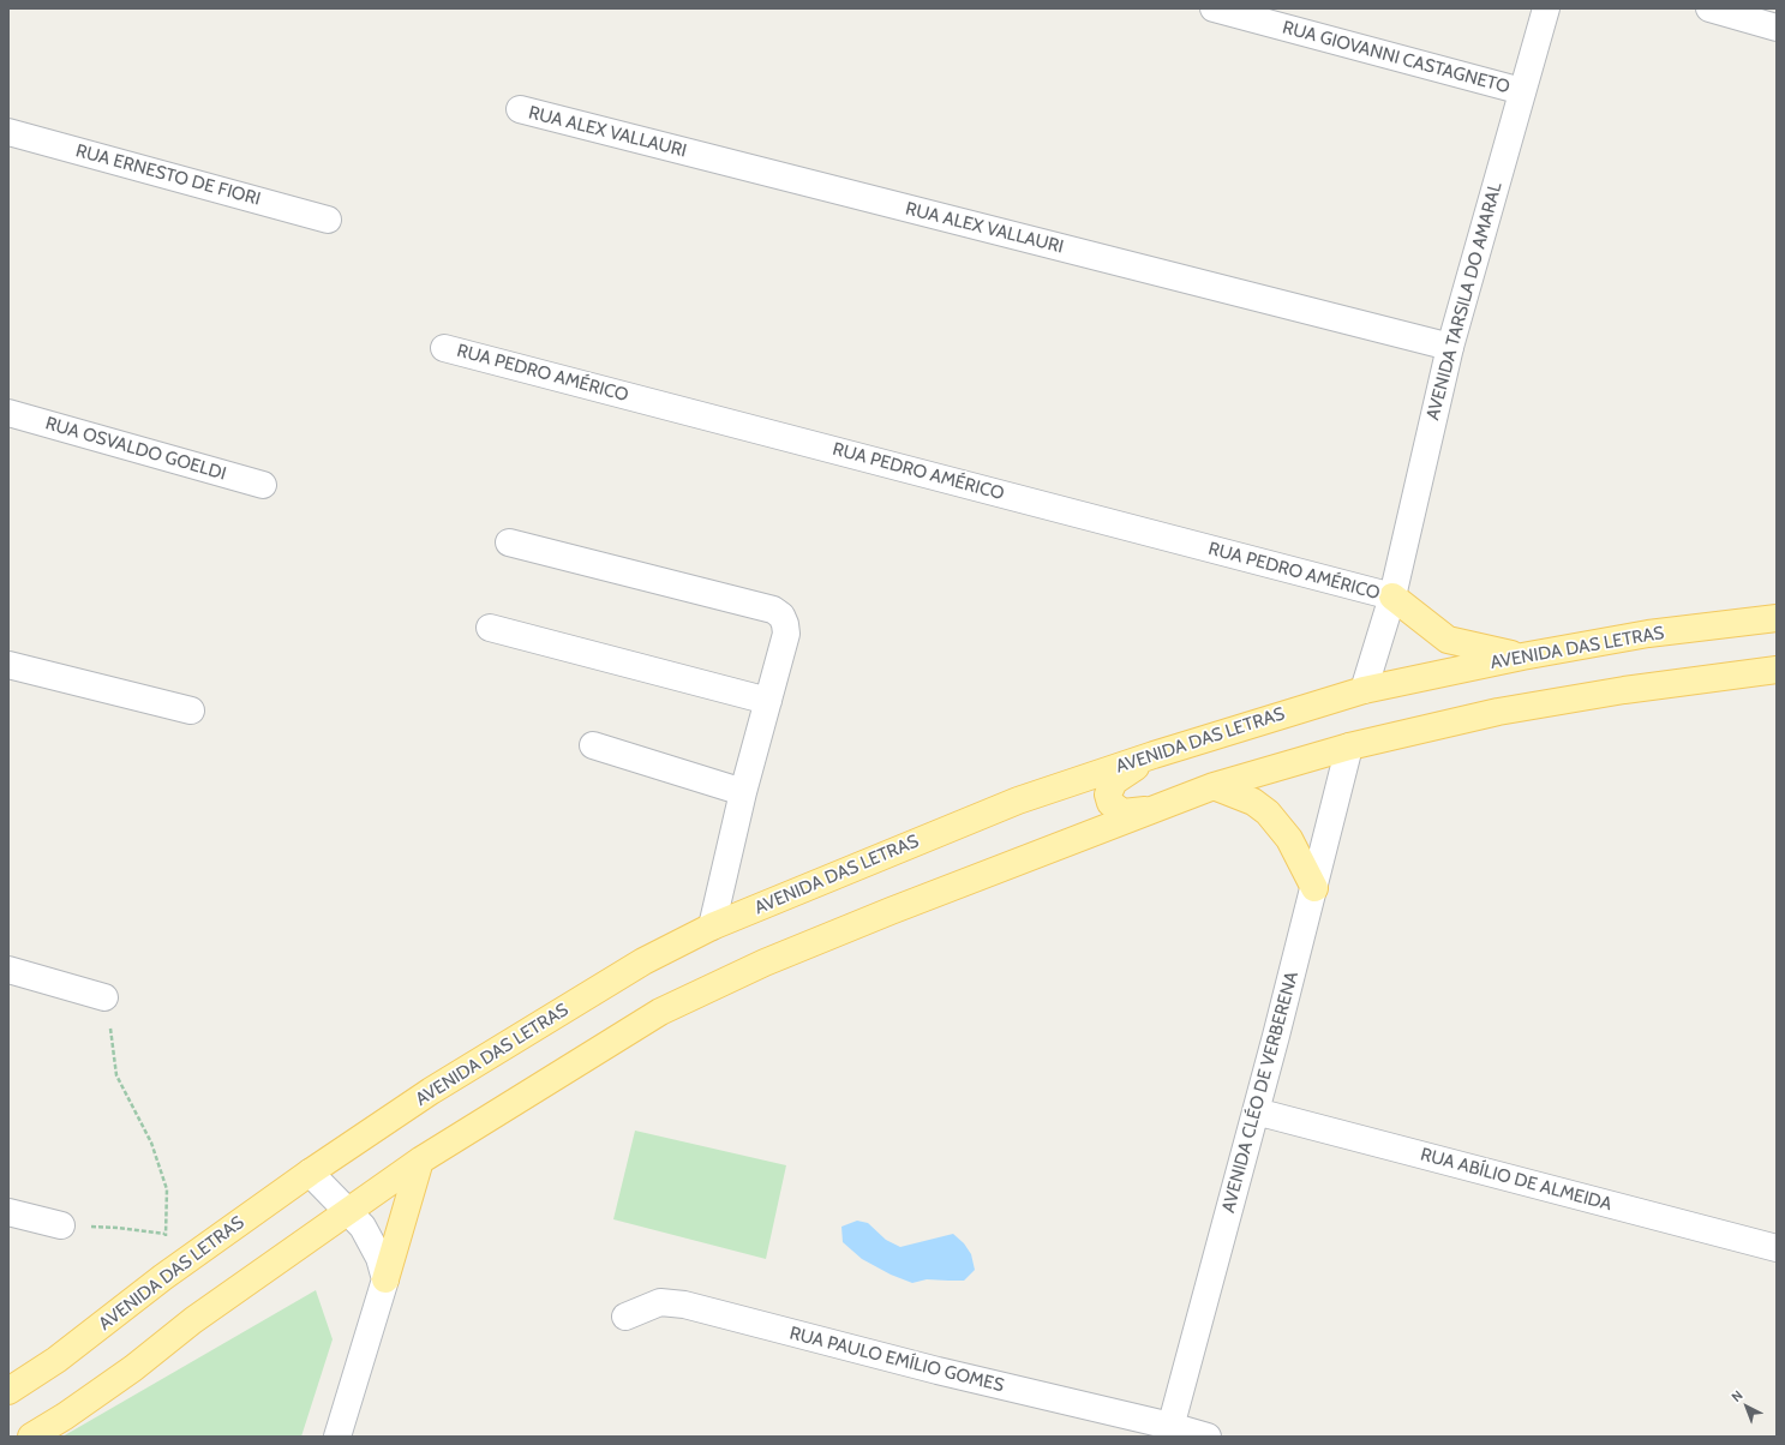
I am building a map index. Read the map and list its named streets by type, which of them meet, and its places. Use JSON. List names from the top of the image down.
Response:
{
  "streets": {
    "main road": ["AVENIDA DAS LETRAS"],
    "street": [
      "RUA GIOVANNI CASTAGNETO",
      "RUA ALEX VALLAURI",
      "RUA ERNESTO DE FIORI",
      "AVENIDA TARSILA DO AMARAL",
      "RUA PEDRO AMÉRICO",
      "RUA OSVALDO GOELDI",
      "AVENIDA CLÉO DE VERBERENA",
      "RUA ABÍLIO DE ALMEIDA",
      "RUA PAULO EMÍLIO GOMES"
    ]
  },
  "crossings": [
    ["RUA GIOVANNI CASTAGNETO", "AVENIDA TARSILA DO AMARAL"],
    ["RUA ALEX VALLAURI", "AVENIDA TARSILA DO AMARAL"],
    ["AVENIDA TARSILA DO AMARAL", "RUA PEDRO AMÉRICO"],
    ["AVENIDA TARSILA DO AMARAL", "AVENIDA DAS LETRAS"],
    ["AVENIDA CLÉO DE VERBERENA", "RUA ABÍLIO DE ALMEIDA"],
    ["AVENIDA CLÉO DE VERBERENA", "RUA PAULO EMÍLIO GOMES"]
  ],
  "north": "top left"
}
